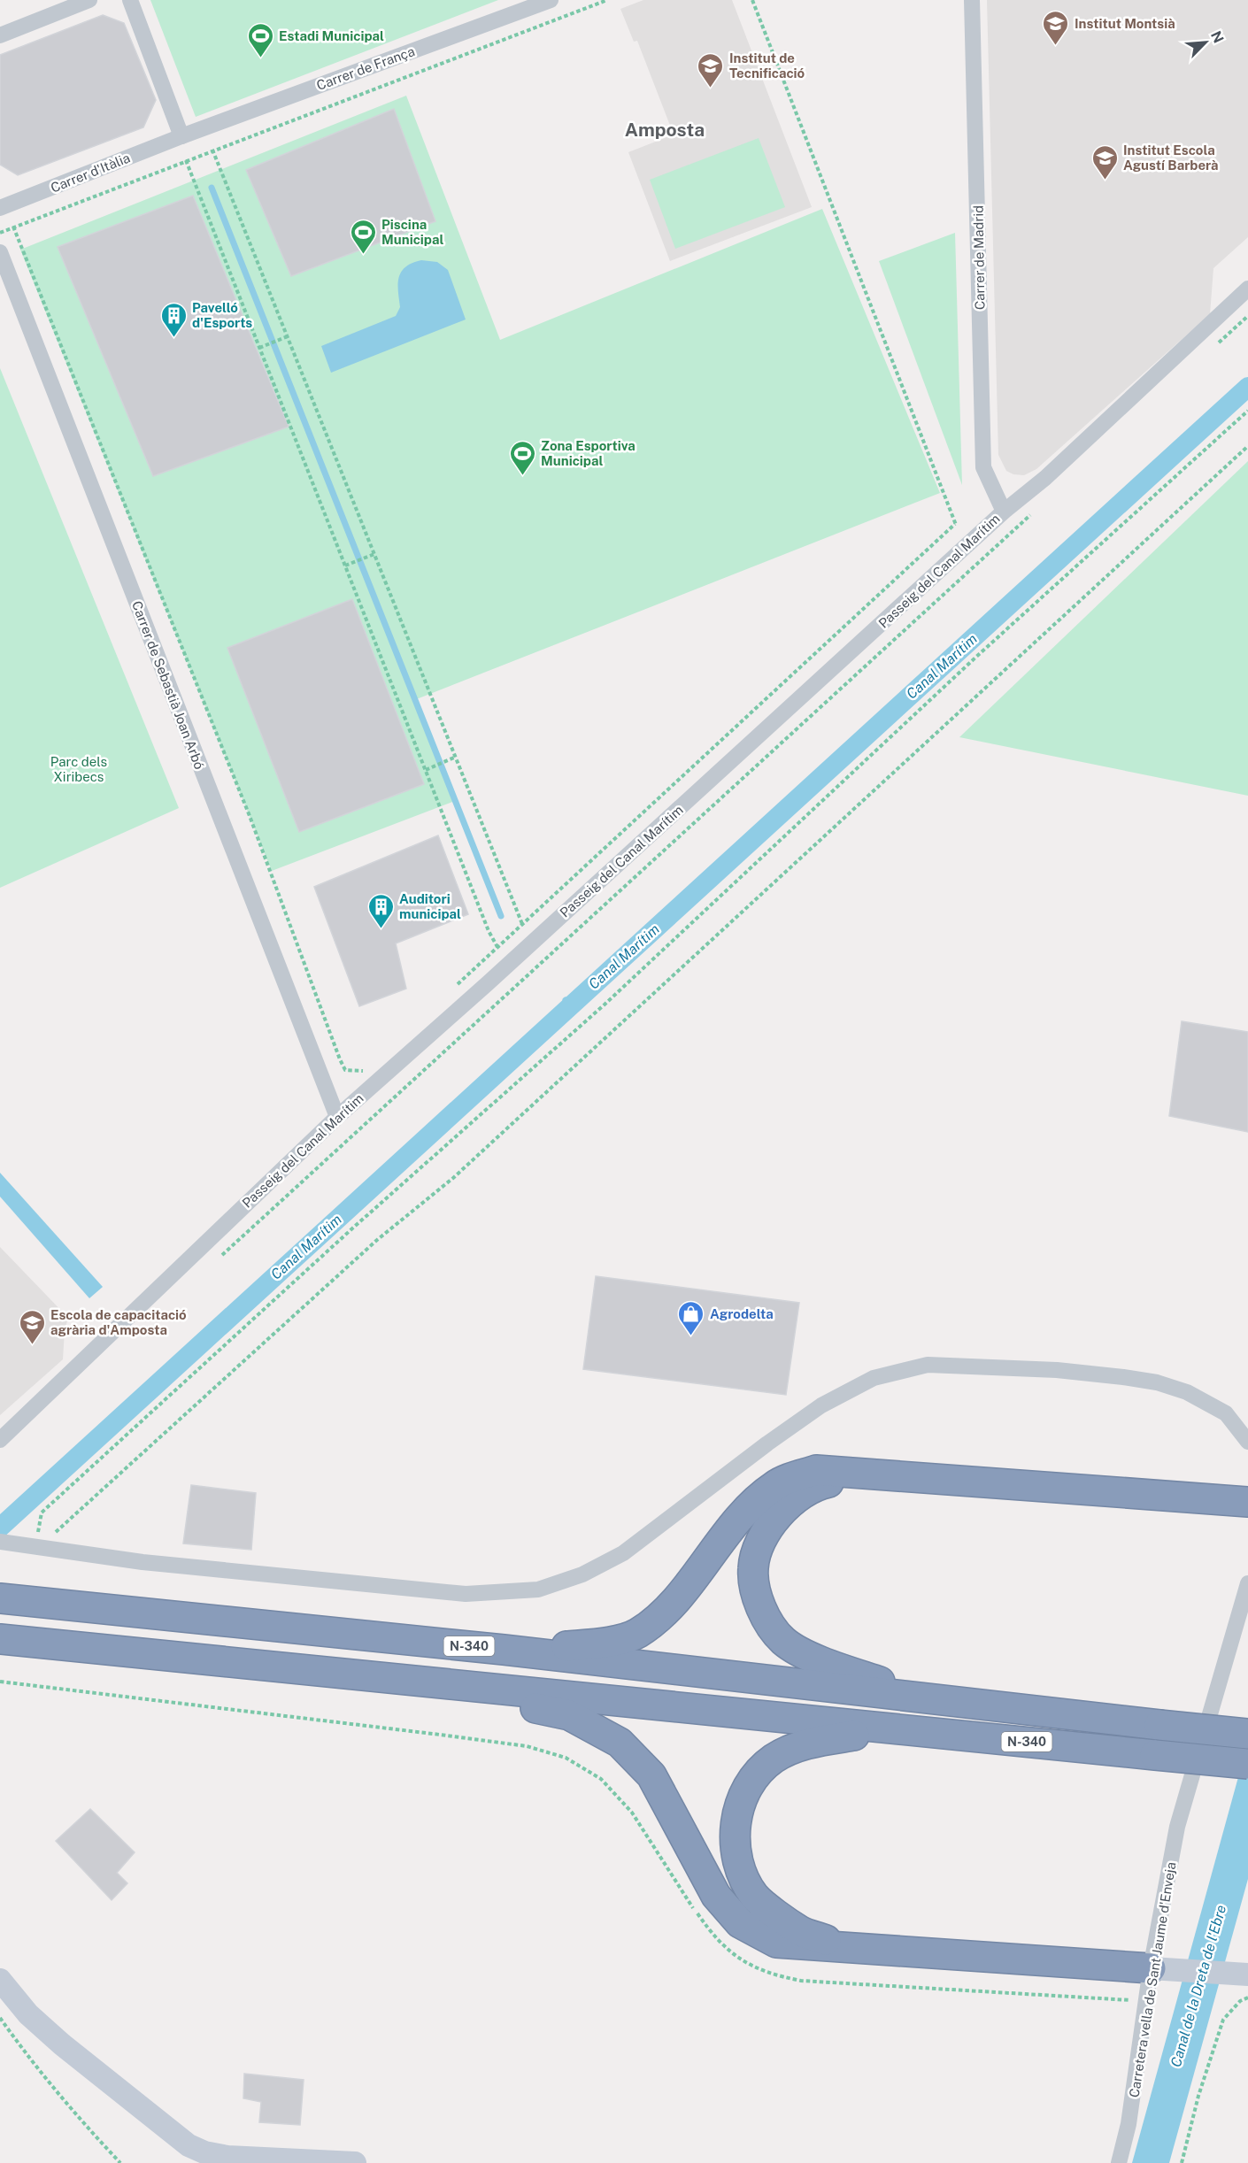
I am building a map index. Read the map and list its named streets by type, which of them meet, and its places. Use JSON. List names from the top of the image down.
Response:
{
  "streets": {
    "highway": ["N-340"],
    "street": [
      "Carrer de França",
      "Carrer d'Itàlia",
      "Carrer de Madrid",
      "Passeig del Canal Marítim",
      "Carrer de Sebastià Joan Arbó",
      "Carretera vella de Sant Jaume d'Enveja"
    ]
  },
  "crossings": [
    ["Carrer de França", "Carrer d'Itàlia"],
    ["Carrer de Madrid", "Passeig del Canal Marítim"],
    ["Passeig del Canal Marítim", "Carrer de Sebastià Joan Arbó"]
  ],
  "districts": ["Amposta"],
  "water": ["Canal Marítim", "Canal de la Dreta de l'Ebre"],
  "parks": ["Parc dels Xiribecs"],
  "places": {
    "school or university": [
      "Institut Montsià",
      "Institut de Tecnificació",
      "Institut Escola Agustí Barberà",
      "Escola de capacitació agrària d'Amposta"
    ],
    "sports": ["Estadi Municipal", "Piscina Municipal", "Zona Esportiva Municipal"],
    "building": ["Pavelló d'Esports", "Auditori municipal"],
    "shop": ["Agrodelta"]
  },
  "north": "top right"
}
